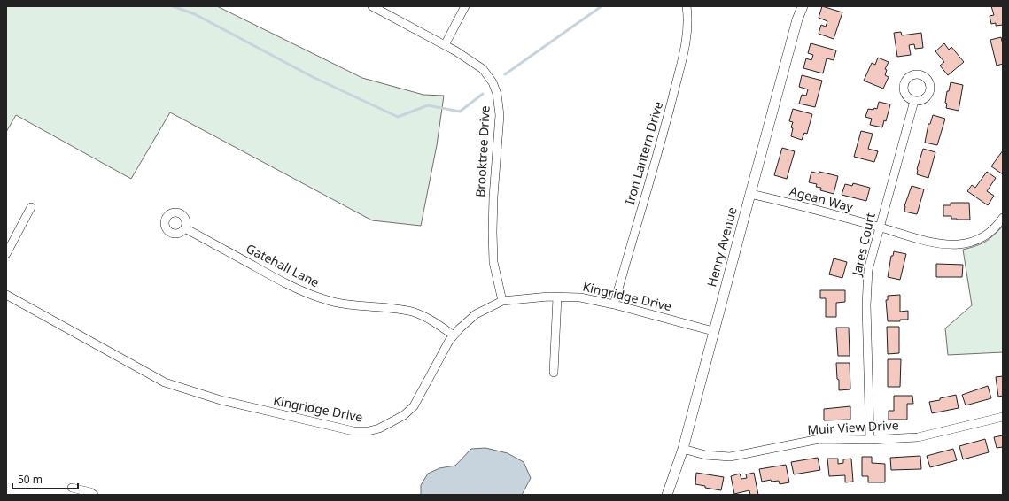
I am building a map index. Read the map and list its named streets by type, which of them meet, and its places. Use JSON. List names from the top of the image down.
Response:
{
  "streets": {
    "street": [
      "Brooktree Drive",
      "Iron Lantern Drive",
      "Agean Way",
      "Jares Court",
      "Henry Avenue",
      "Gatehall Lane",
      "Kingridge Drive",
      "Muir View Drive"
    ]
  },
  "crossings": [
    ["Brooktree Drive", "Kingridge Drive"],
    ["Iron Lantern Drive", "Kingridge Drive"],
    ["Agean Way", "Jares Court"],
    ["Agean Way", "Henry Avenue"],
    ["Jares Court", "Muir View Drive"],
    ["Henry Avenue", "Kingridge Drive"],
    ["Henry Avenue", "Muir View Drive"],
    ["Gatehall Lane", "Kingridge Drive"]
  ],
  "scale_bar": "50 m"
}
